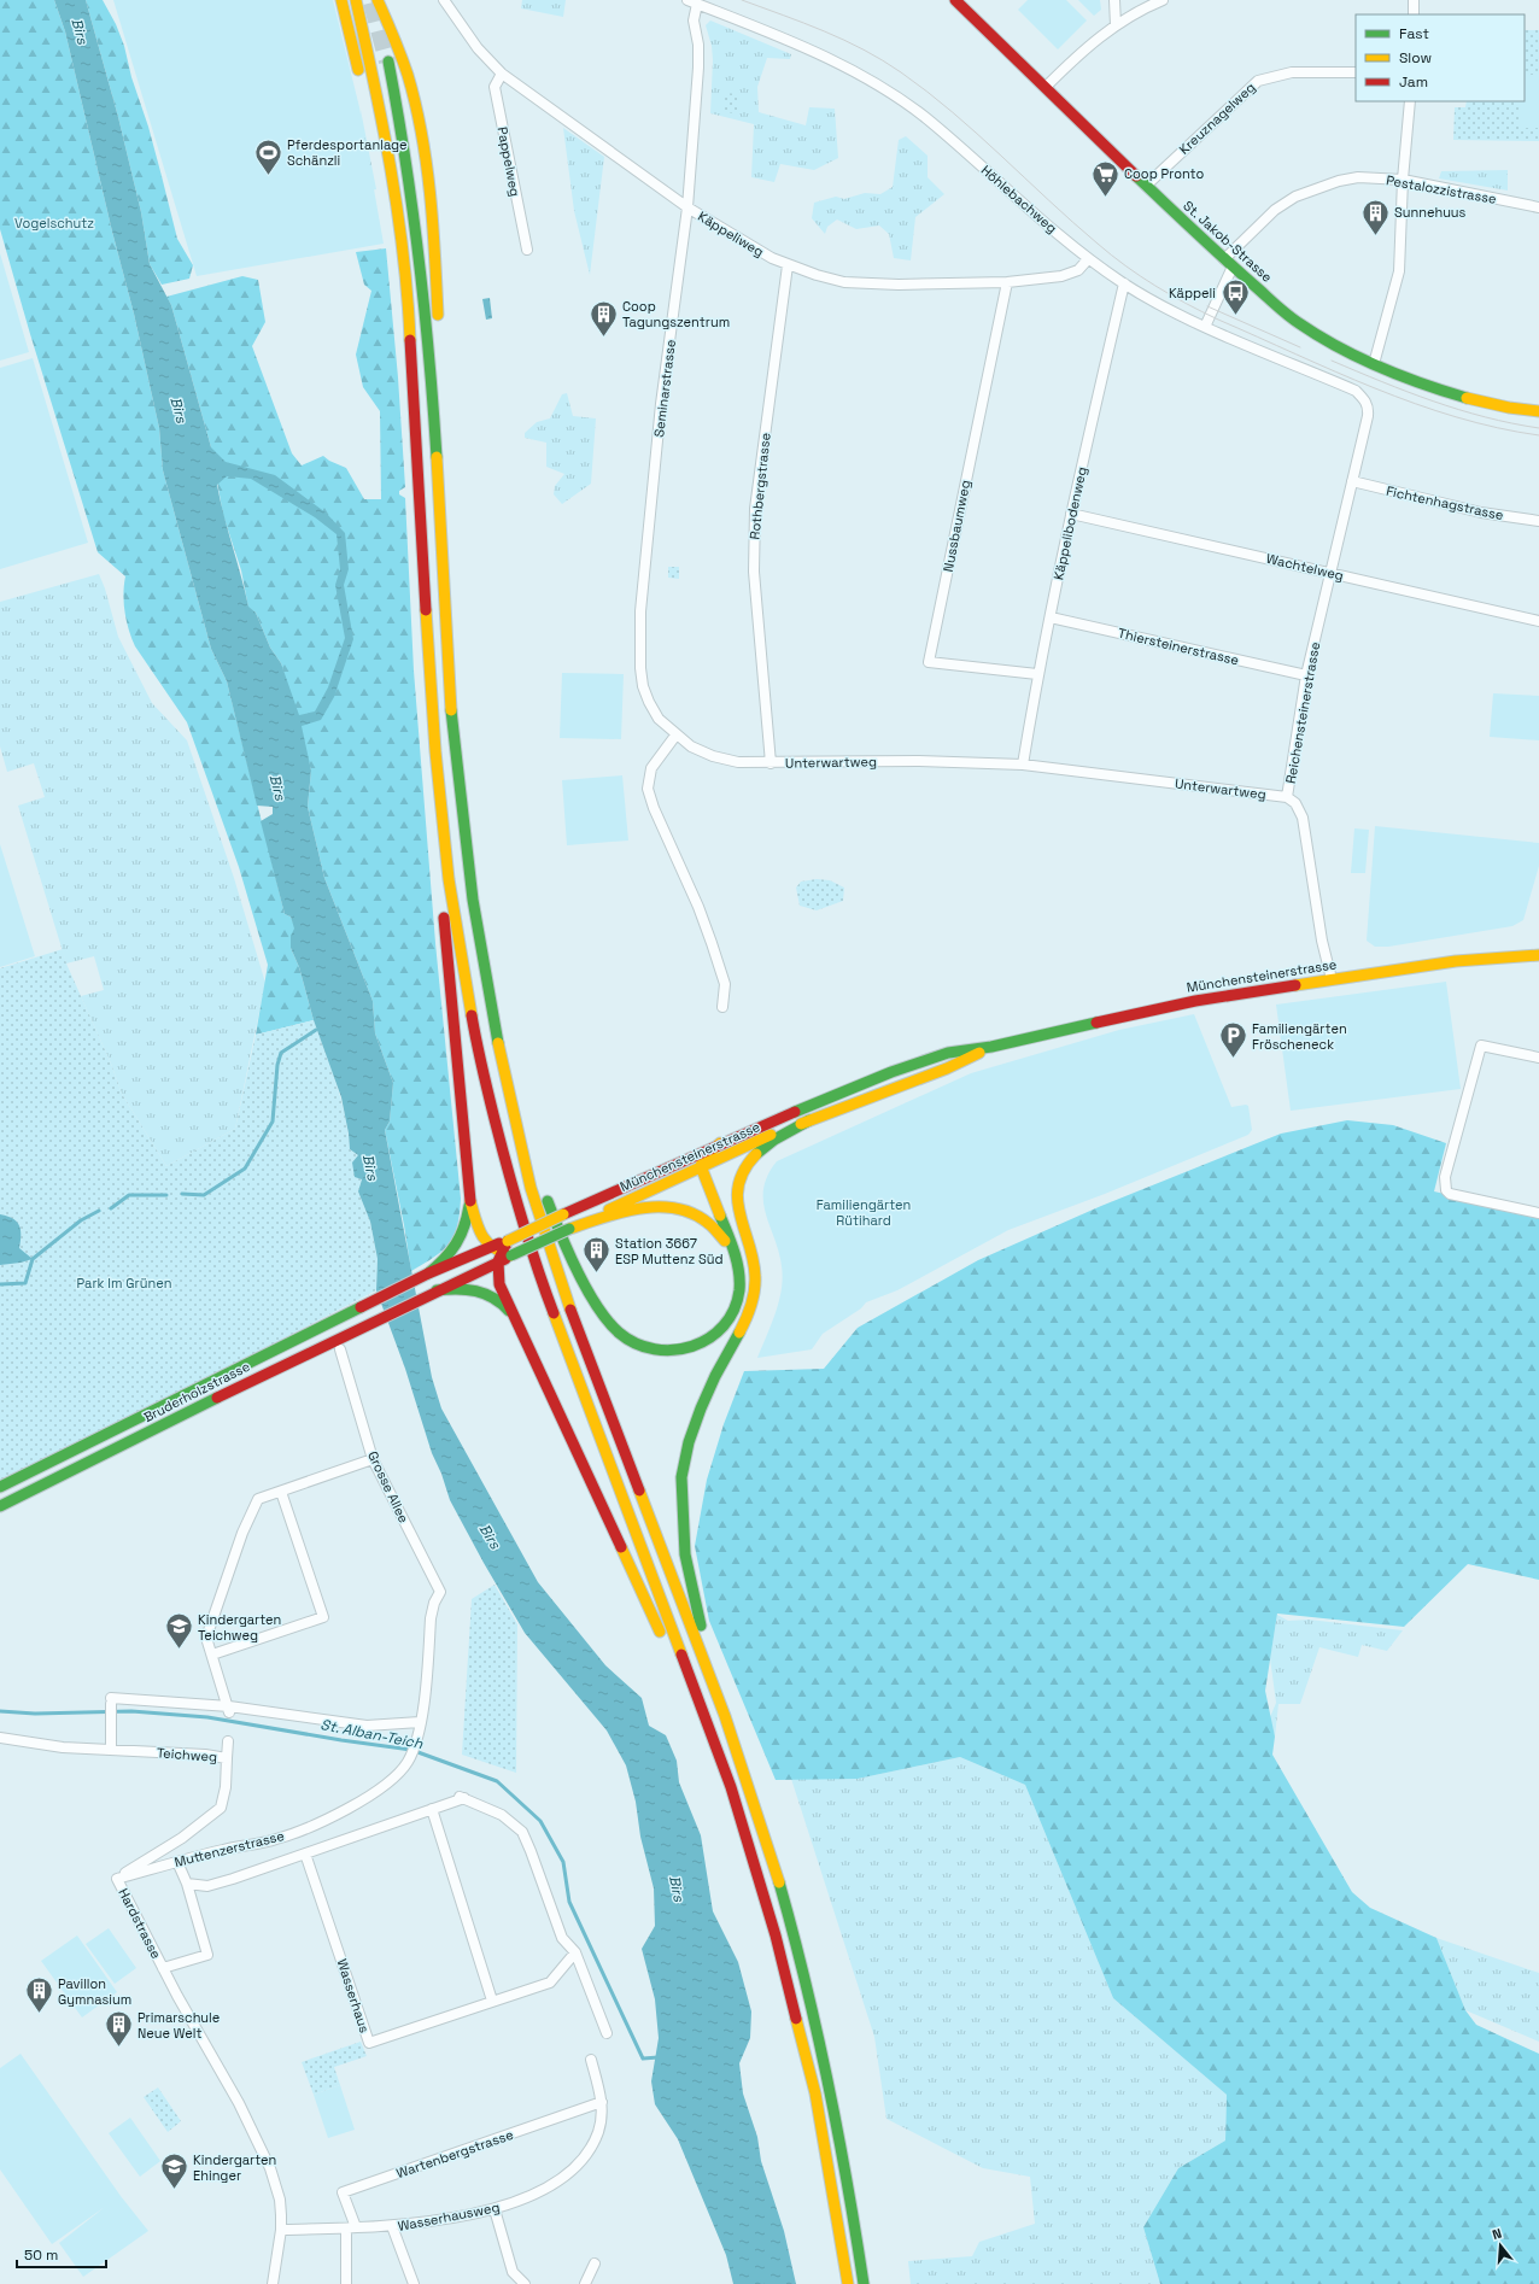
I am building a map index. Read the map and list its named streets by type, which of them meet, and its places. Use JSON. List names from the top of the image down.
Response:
{
  "streets": {
    "main road": ["St. Jakob-Strasse", "Münchensteinerstrasse", "Bruderholzstrasse"],
    "street": [
      "Kreuznagelweg",
      "Pappelweg",
      "Pestalozzistrasse",
      "Höhlebachweg",
      "Käppeliweg",
      "Seminarstrasse",
      "Rothbergstrasse",
      "Fichtenhagstrasse",
      "Käppelibodenweg",
      "Nussbaumweg",
      "Wachtelweg",
      "Thiersteinerstrasse",
      "Reichensteinerstrasse",
      "Unterwartweg",
      "Grosse Allee",
      "Teichweg",
      "Muttenzerstrasse",
      "Hardstrasse",
      "Wasserhaus",
      "Wartenbergstrasse",
      "Wasserhausweg"
    ]
  },
  "crossings": [
    ["Kreuznagelweg", "St. Jakob-Strasse"],
    ["Pappelweg", "Käppeliweg"],
    ["Pestalozzistrasse", "St. Jakob-Strasse"],
    ["Höhlebachweg", "Käppeliweg"],
    ["Höhlebachweg", "Seminarstrasse"],
    ["Höhlebachweg", "Käppelibodenweg"],
    ["Höhlebachweg", "Reichensteinerstrasse"],
    ["Käppeliweg", "Seminarstrasse"],
    ["Käppeliweg", "Rothbergstrasse"],
    ["Käppeliweg", "Nussbaumweg"],
    ["Seminarstrasse", "Unterwartweg"],
    ["Rothbergstrasse", "Unterwartweg"],
    ["Fichtenhagstrasse", "Reichensteinerstrasse"],
    ["Käppelibodenweg", "Nussbaumweg"],
    ["Käppelibodenweg", "Wachtelweg"],
    ["Käppelibodenweg", "Thiersteinerstrasse"],
    ["Käppelibodenweg", "Unterwartweg"],
    ["Wachtelweg", "Reichensteinerstrasse"],
    ["Thiersteinerstrasse", "Reichensteinerstrasse"],
    ["Reichensteinerstrasse", "Unterwartweg"],
    ["Reichensteinerstrasse", "Münchensteinerstrasse"],
    ["Münchensteinerstrasse", "Bruderholzstrasse"],
    ["Grosse Allee", "Muttenzerstrasse"],
    ["Teichweg", "Muttenzerstrasse"],
    ["Teichweg", "Hardstrasse"],
    ["Muttenzerstrasse", "Hardstrasse"],
    ["Hardstrasse", "Wasserhausweg"],
    ["Wartenbergstrasse", "Wasserhausweg"]
  ],
  "water": ["Birs", "St. Alban-Teich"],
  "parks": ["Vogelschutz", "Familiengärten Rütihard", "Park Im Grünen"],
  "places": {
    "sports": ["Pferdesportanlage Schänzli"],
    "supermarket": ["Coop Pronto"],
    "building": [
      "Sunnehuus",
      "Coop Tagungszentrum",
      "Station 3667 ESP Muttenz Süd",
      "Pavillon Gymnasium",
      "Primarschule Neue Welt"
    ],
    "bus stop": ["Käppeli"],
    "parking": ["Familiengärten Fröscheneck"],
    "school or university": ["Kindergarten Teichweg", "Kindergarten Ehinger"]
  },
  "legend": ["Fast", "Slow", "Jam"],
  "scale_bar": "50 m",
  "north": "top"
}
